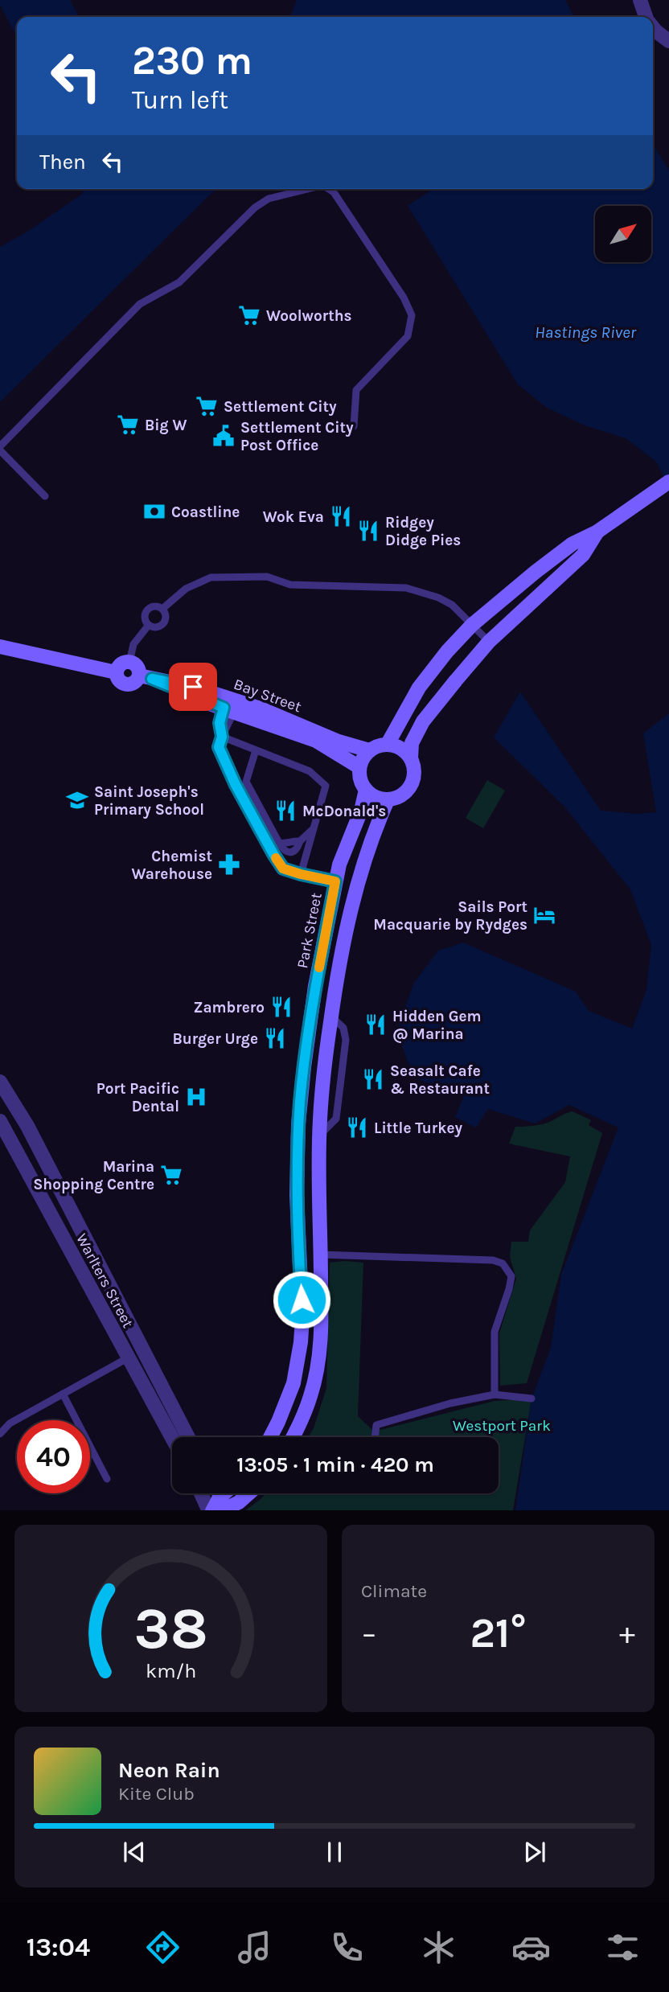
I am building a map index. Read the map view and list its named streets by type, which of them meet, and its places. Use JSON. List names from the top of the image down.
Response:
{
  "streets": {
    "street": ["Bay Street", "Park Street", "Warlters Street"]
  },
  "crossings": [
    ["Bay Street", "Park Street"]
  ],
  "water": ["Hastings River"],
  "parks": ["Westport Park"],
  "places": {
    "supermarket": [
      "Woolworths",
      "Settlement City",
      "Big W",
      "Marina Shopping Centre"
    ],
    "public building": ["Settlement City Post Office"],
    "bank": ["Coastline"],
    "restaurant": [
      "Wok Eva",
      "Ridgey Didge Pies",
      "McDonald's",
      "Zambrero",
      "Hidden Gem @ Marina",
      "Burger Urge",
      "Seasalt Cafe & Restaurant",
      "Little Turkey"
    ],
    "school or university": ["Saint Joseph's Primary School"],
    "pharmacy": ["Chemist Warehouse"],
    "hotel": ["Sails Port Macquarie by Rydges"],
    "hospital": ["Port Pacific Dental"]
  },
  "north": "top right",
  "page": {
    "turn": ["230 m", "Turn left"],
    "then": "Then",
    "limit": "40",
    "trip": "13:05 · 1 min · 420 m",
    "tile": "Climate",
    "heat": ["−", "21°", "+"],
    "song": ["Neon Rain", "Kite Club"],
    "tabs": "13:04",
    "gauge": ["38", "km/h"]
  }
}
